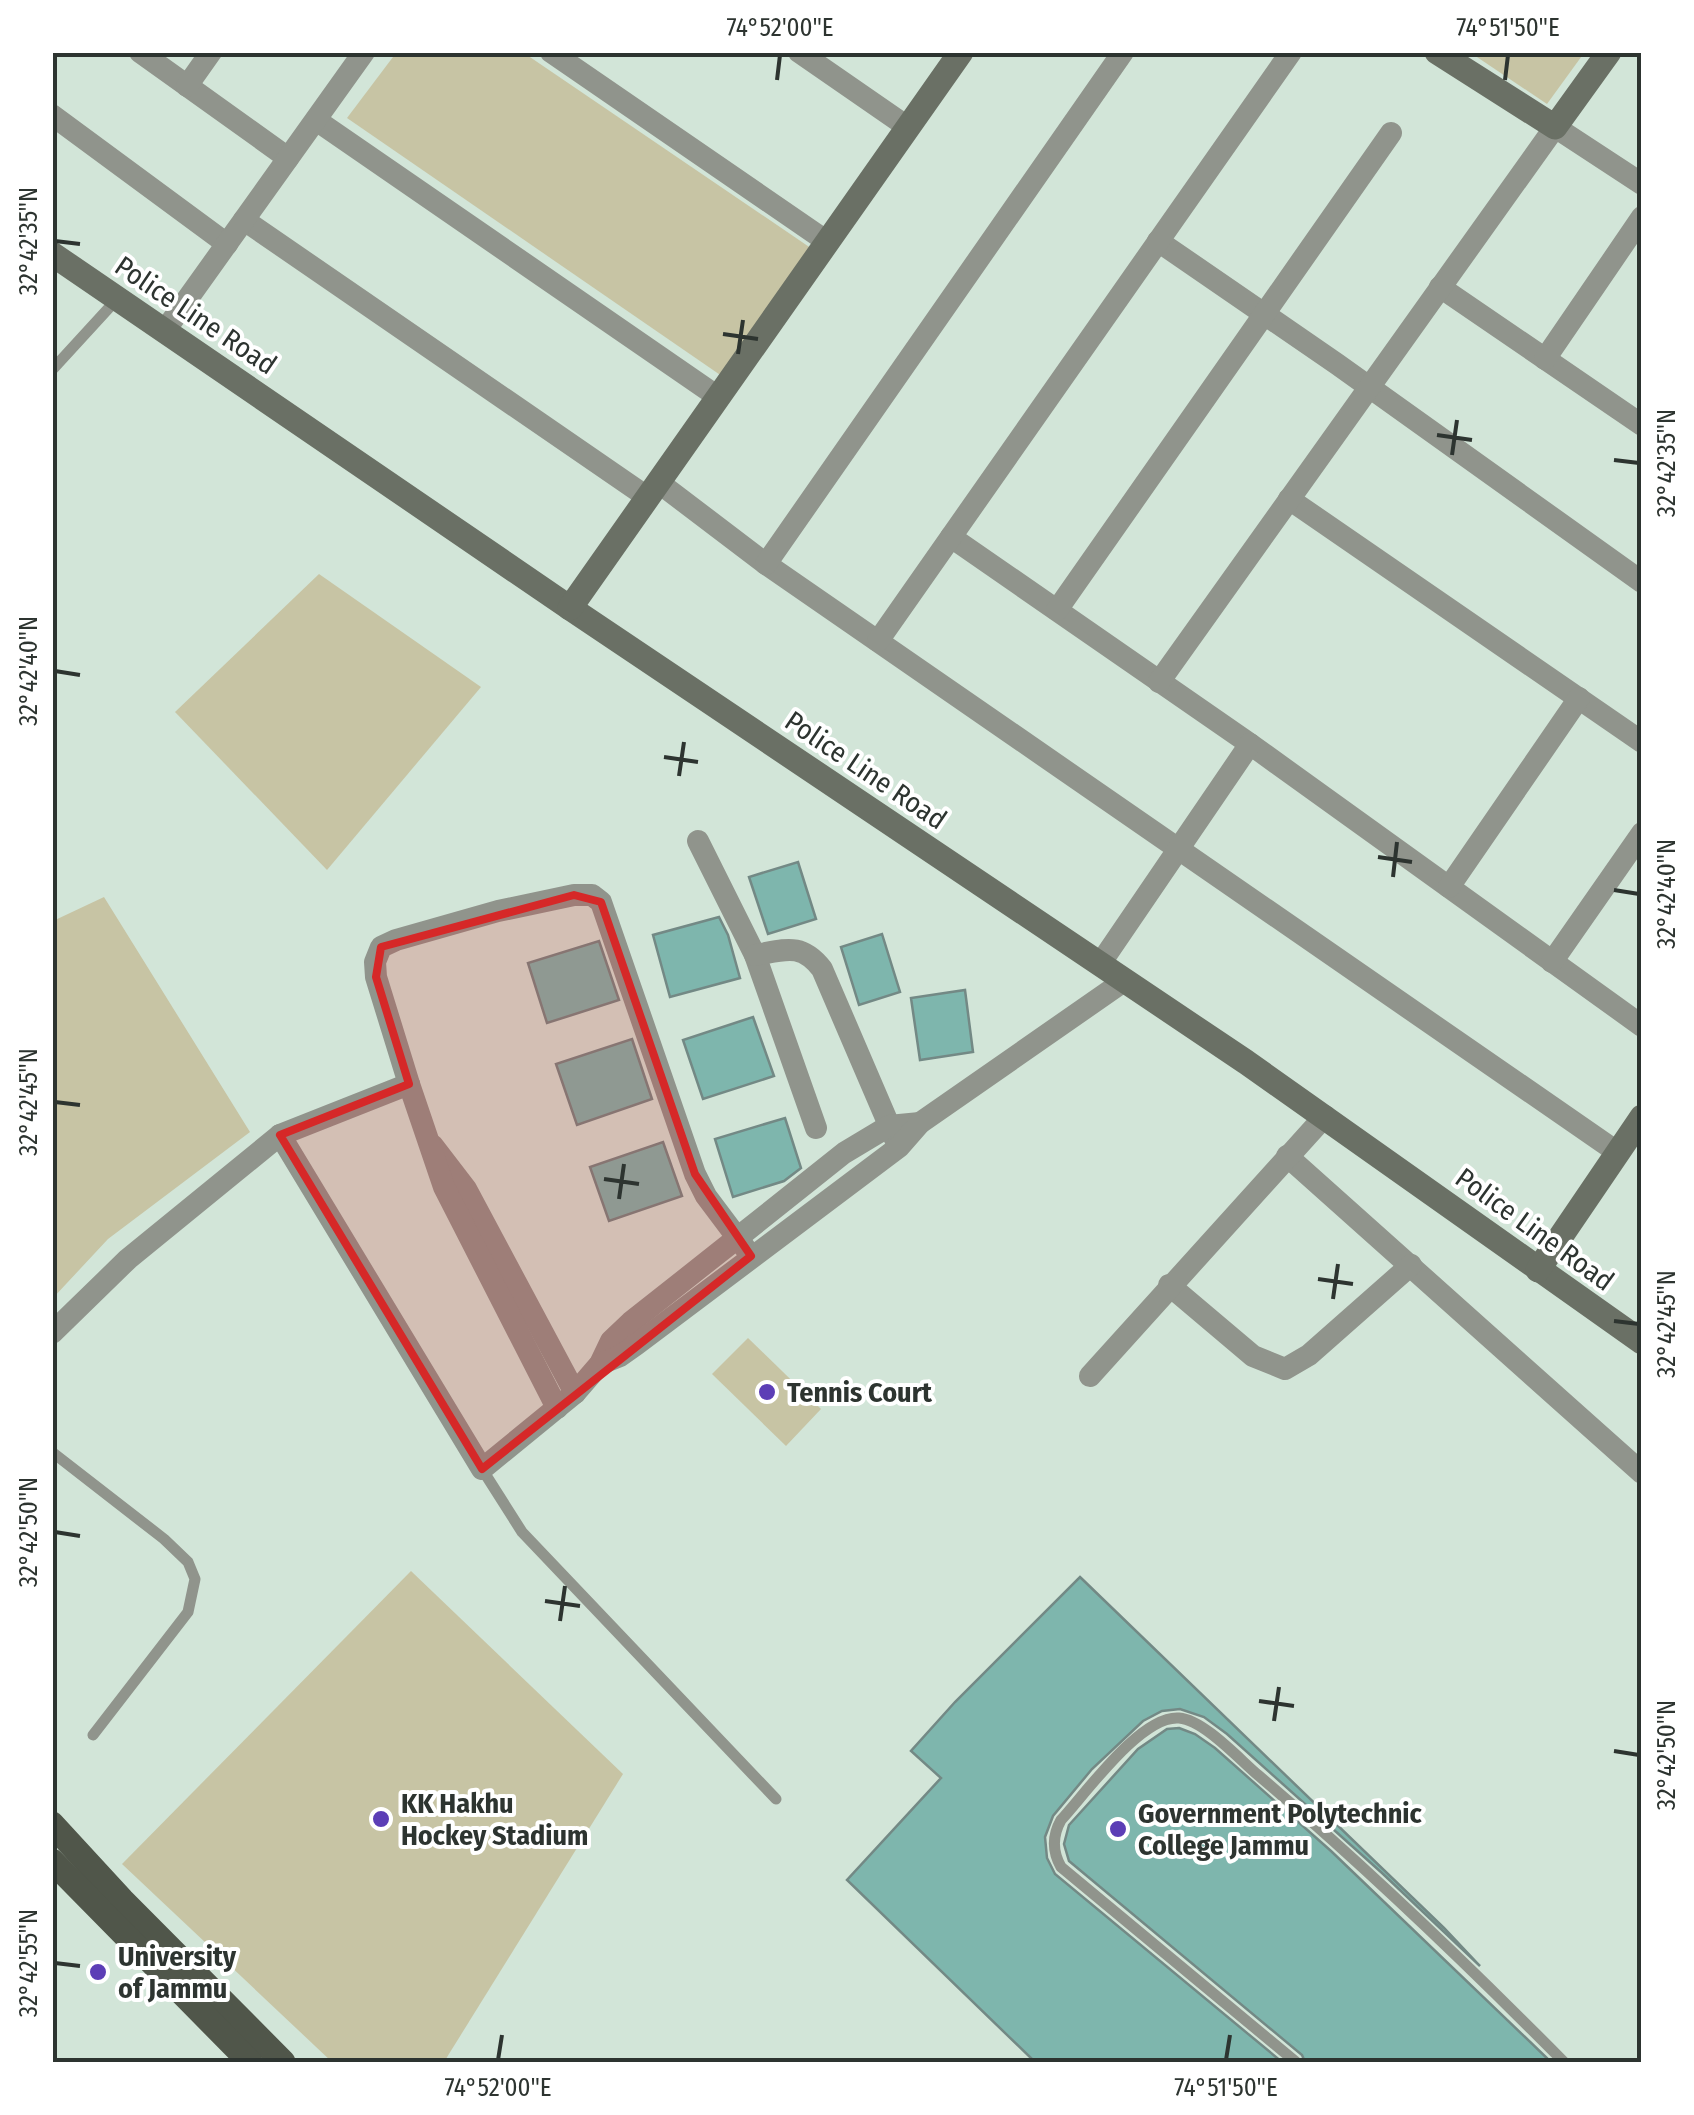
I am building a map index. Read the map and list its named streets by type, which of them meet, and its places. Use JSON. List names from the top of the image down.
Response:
{
  "streets": {
    "main road": ["Police Line Road"]
  },
  "places": [
    "Tennis Court",
    "KK Hakhu Hockey Stadium",
    "Government Polytechnic College Jammu",
    "University of Jammu"
  ],
  "coordinates": [
    "74°52'00\"E",
    "74°51'50\"E",
    "32°42'35\"N",
    "32°42'40\"N",
    "32°42'45\"N",
    "32°42'50\"N",
    "32°42'55\"N"
  ]
}
